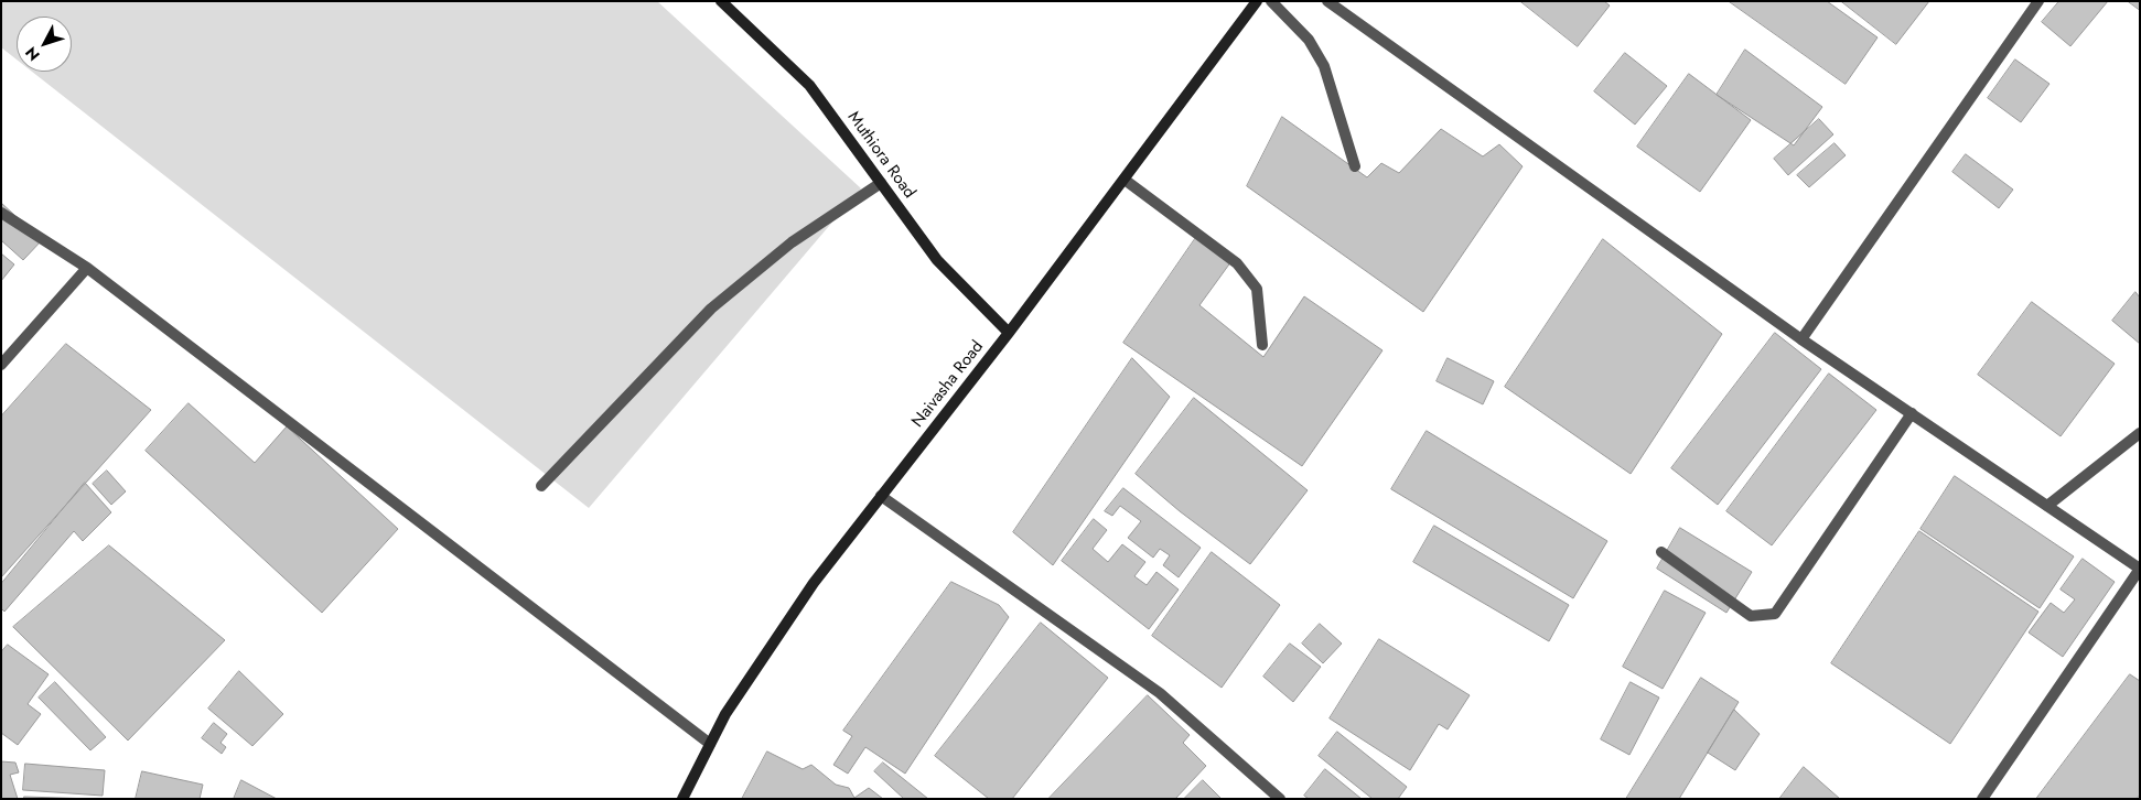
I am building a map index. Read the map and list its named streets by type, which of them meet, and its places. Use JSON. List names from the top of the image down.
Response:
{
  "streets": {
    "main road": ["Muthiora Road", "Naivasha Road"]
  },
  "crossings": [
    ["Muthiora Road", "Naivasha Road"]
  ],
  "north": "bottom left"
}
